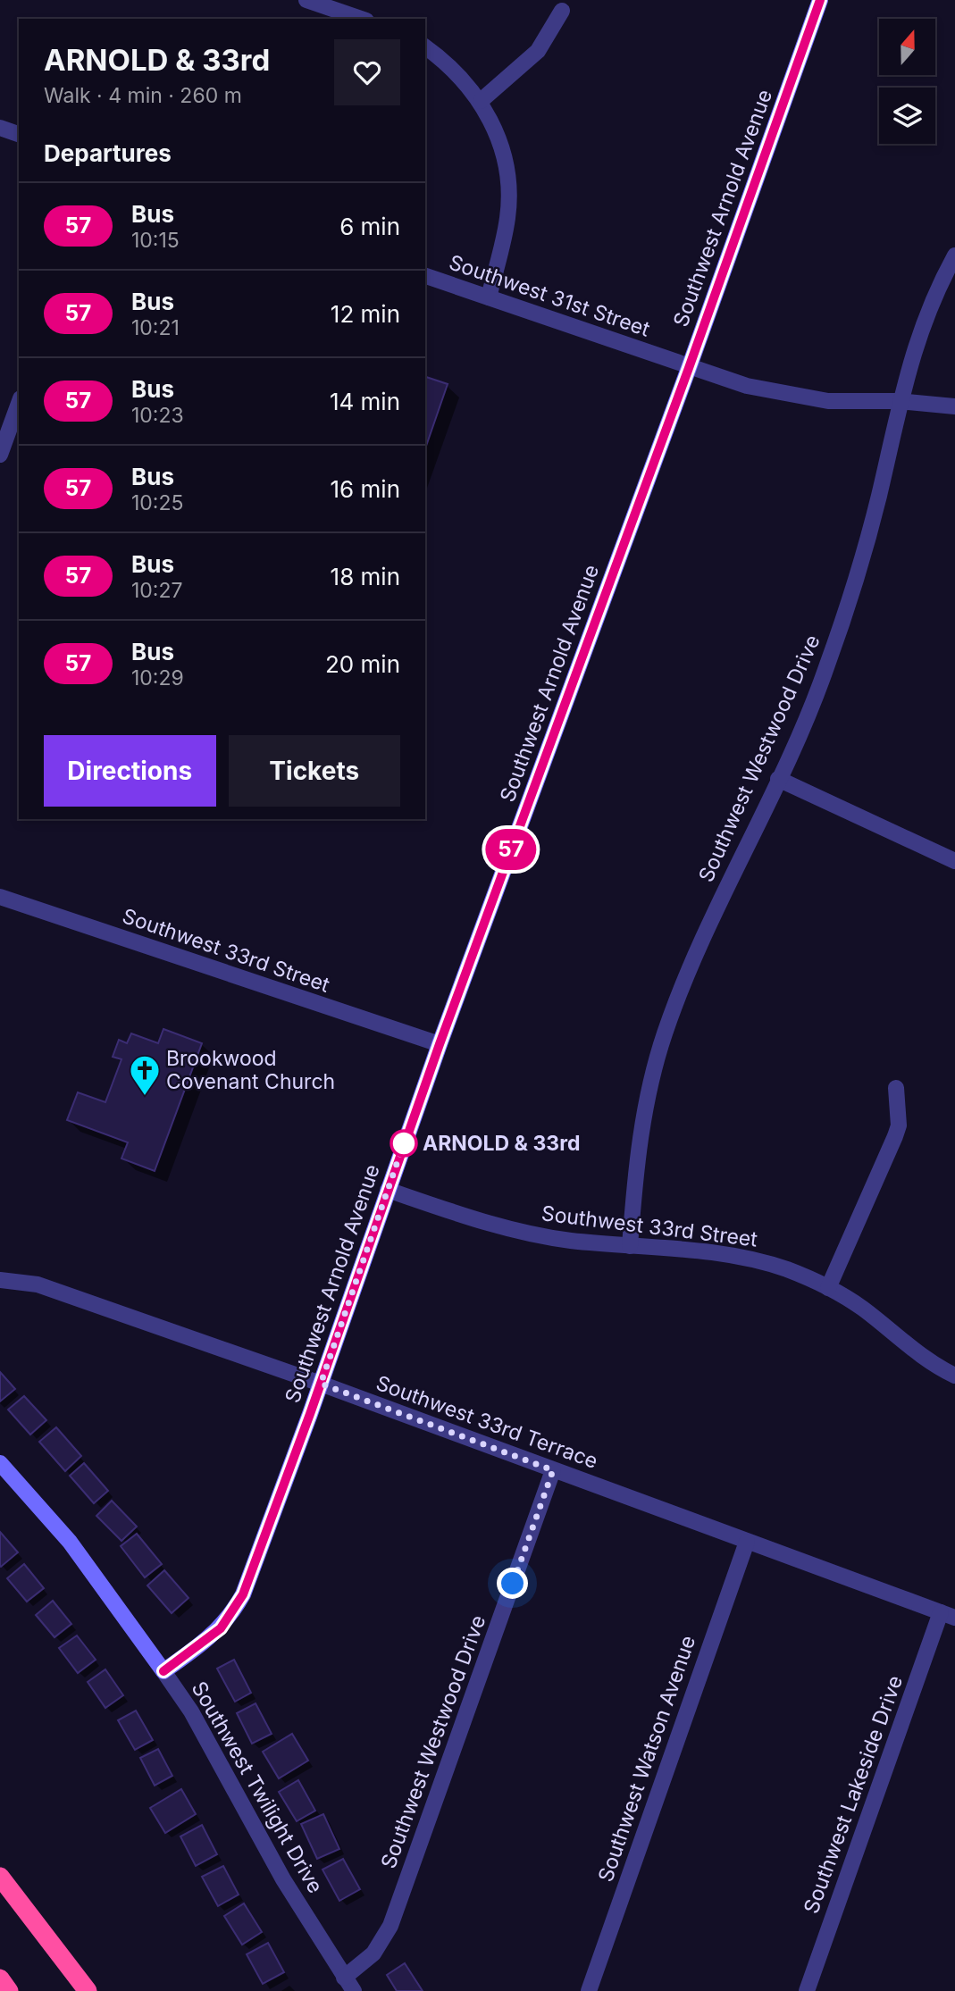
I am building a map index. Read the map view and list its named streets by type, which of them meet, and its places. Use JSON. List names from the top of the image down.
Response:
{
  "streets": {
    "street": [
      "Southwest Arnold Avenue",
      "Southwest 31st Street",
      "Southwest Westwood Drive",
      "Southwest 33rd Street",
      "Southwest 33rd Terrace",
      "Southwest Watson Avenue",
      "Southwest Twilight Drive",
      "Southwest Lakeside Drive"
    ]
  },
  "crossings": [
    ["Southwest Arnold Avenue", "Southwest 31st Street"],
    ["Southwest Arnold Avenue", "Southwest 33rd Street"],
    ["Southwest Arnold Avenue", "Southwest 33rd Terrace"],
    ["Southwest Arnold Avenue", "Southwest Twilight Drive"],
    ["Southwest 31st Street", "Southwest Westwood Drive"],
    ["Southwest Westwood Drive", "Southwest 33rd Street"],
    ["Southwest Westwood Drive", "Southwest 33rd Terrace"],
    ["Southwest Westwood Drive", "Southwest Twilight Drive"],
    ["Southwest 33rd Terrace", "Southwest Watson Avenue"],
    ["Southwest 33rd Terrace", "Southwest Lakeside Drive"]
  ],
  "places": {
    "church": ["Brookwood Covenant Church"],
    "other": ["ARNOLD & 33rd"]
  },
  "lines": ["bus line 57"],
  "north": "top",
  "page": {
    "on_map": "57",
    "heading": [
      ["ARNOLD & 33rd", "Walk · 4 min · 260 m"],
      "Departures"
    ],
    "list": [
      {
        "mark": "57",
        "name": "Bus",
        "note": "10:15",
        "value": "6 min"
      },
      {
        "mark": "57",
        "name": "Bus",
        "note": "10:21",
        "value": "12 min"
      },
      {
        "mark": "57",
        "name": "Bus",
        "note": "10:23",
        "value": "14 min"
      },
      {
        "mark": "57",
        "name": "Bus",
        "note": "10:25",
        "value": "16 min"
      },
      {
        "mark": "57",
        "name": "Bus",
        "note": "10:27",
        "value": "18 min"
      },
      {
        "mark": "57",
        "name": "Bus",
        "note": "10:29",
        "value": "20 min"
      }
    ],
    "buttons": ["Directions", "Tickets"]
  }
}
